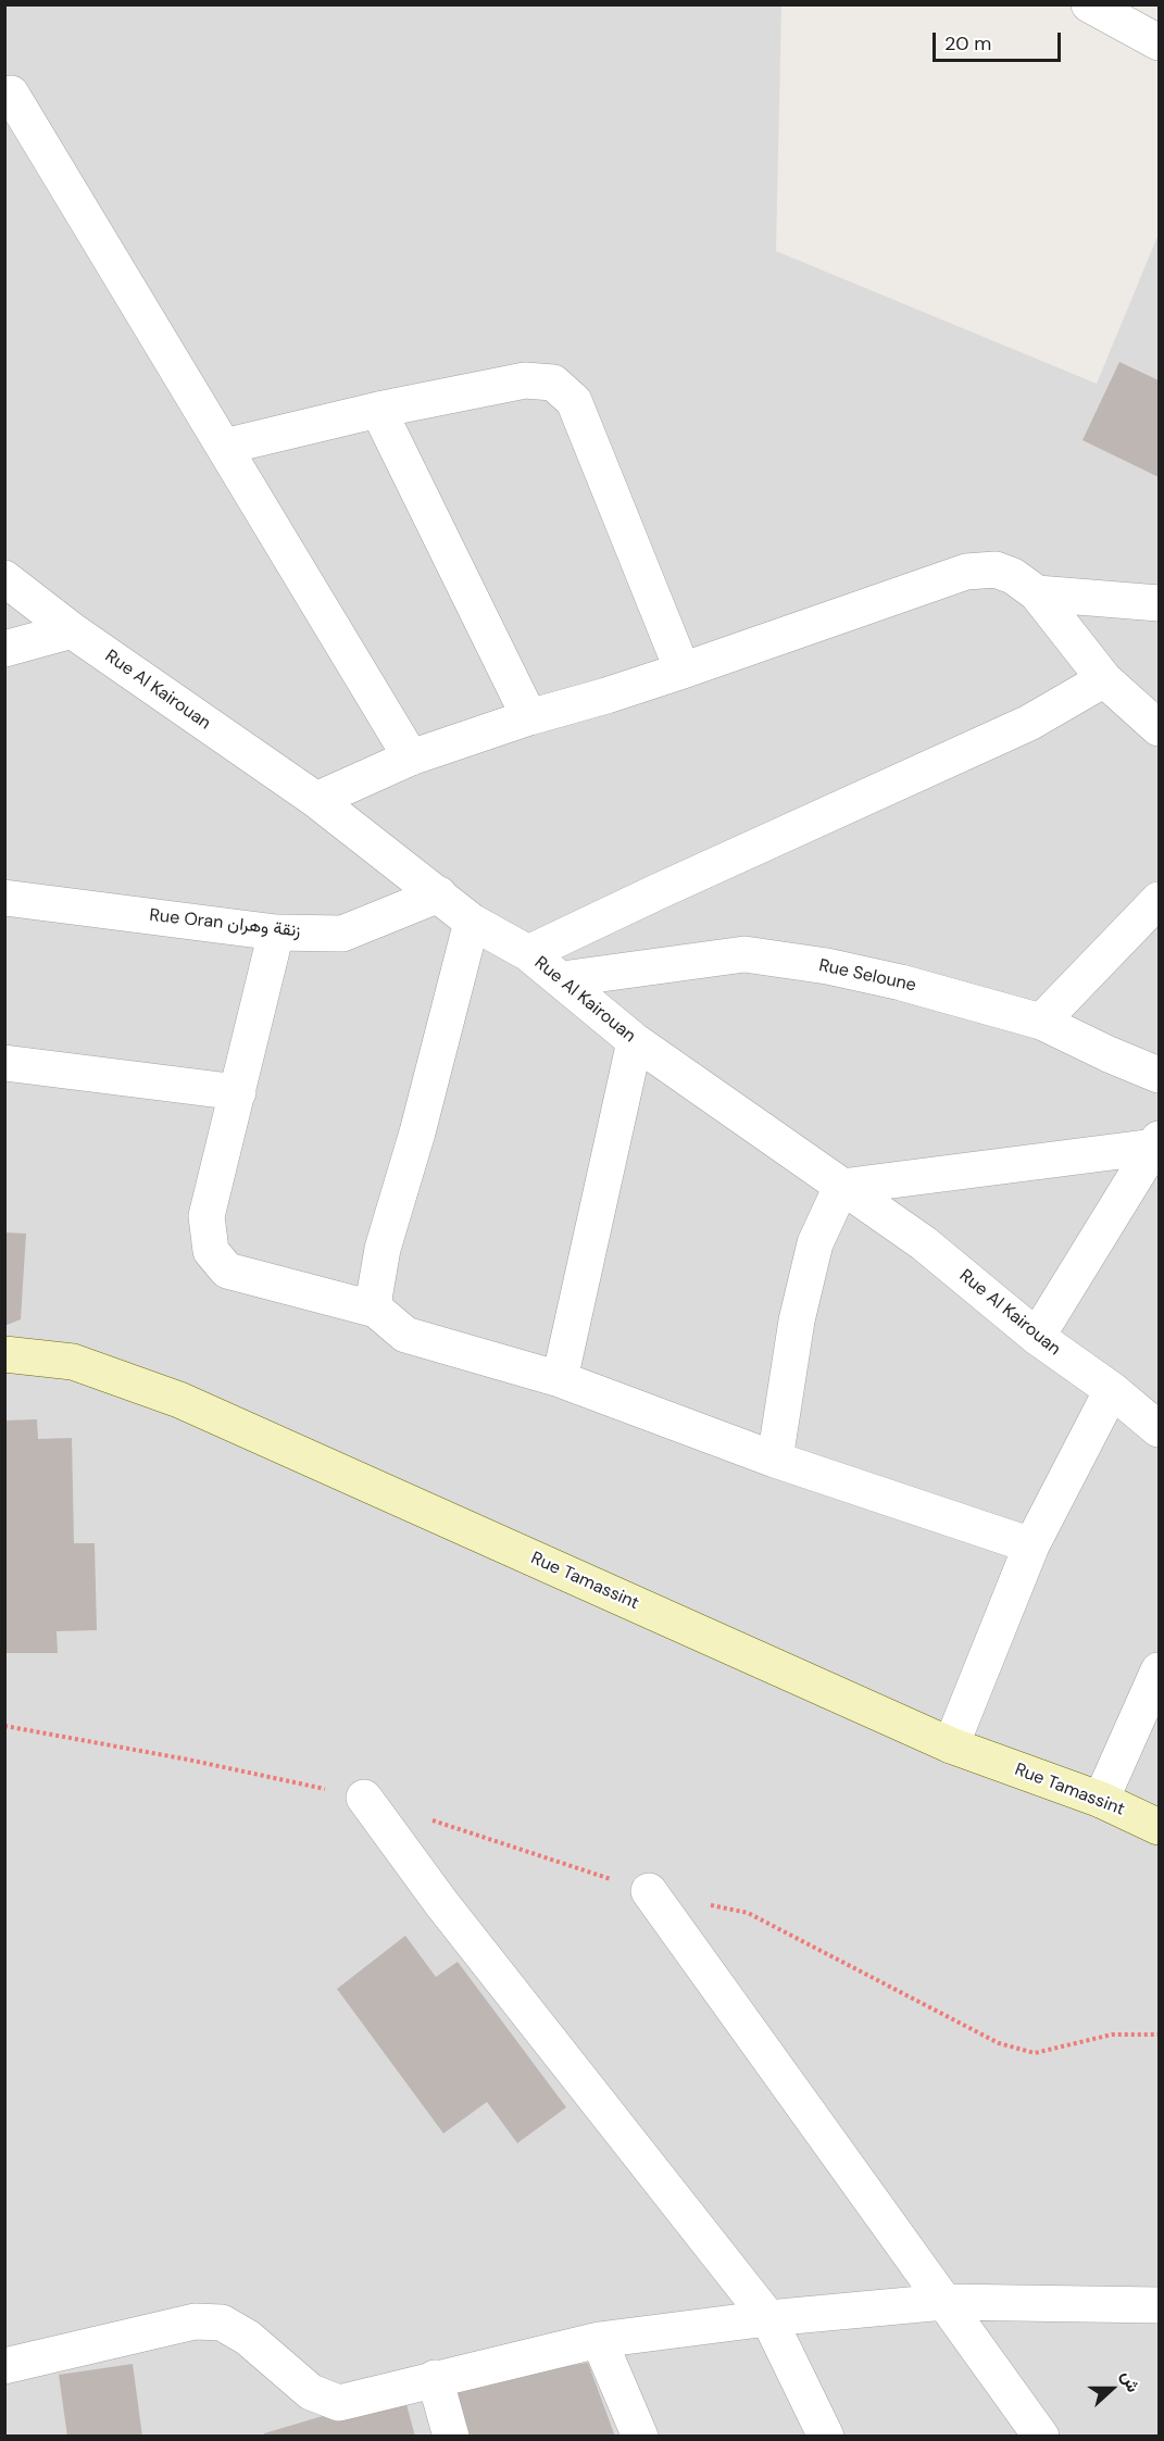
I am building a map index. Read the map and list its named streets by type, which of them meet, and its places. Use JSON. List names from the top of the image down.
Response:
{
  "streets": {
    "main road": ["Rue Tamassint"],
    "street": ["Rue Al Kairouan", "Rue Oran زنقة وهران", "Rue Seloune"]
  },
  "crossings": [
    ["Rue Al Kairouan", "Rue Oran زنقة وهران"],
    ["Rue Al Kairouan", "Rue Seloune"]
  ],
  "scale_bar": "20 m",
  "north": "right"
}
